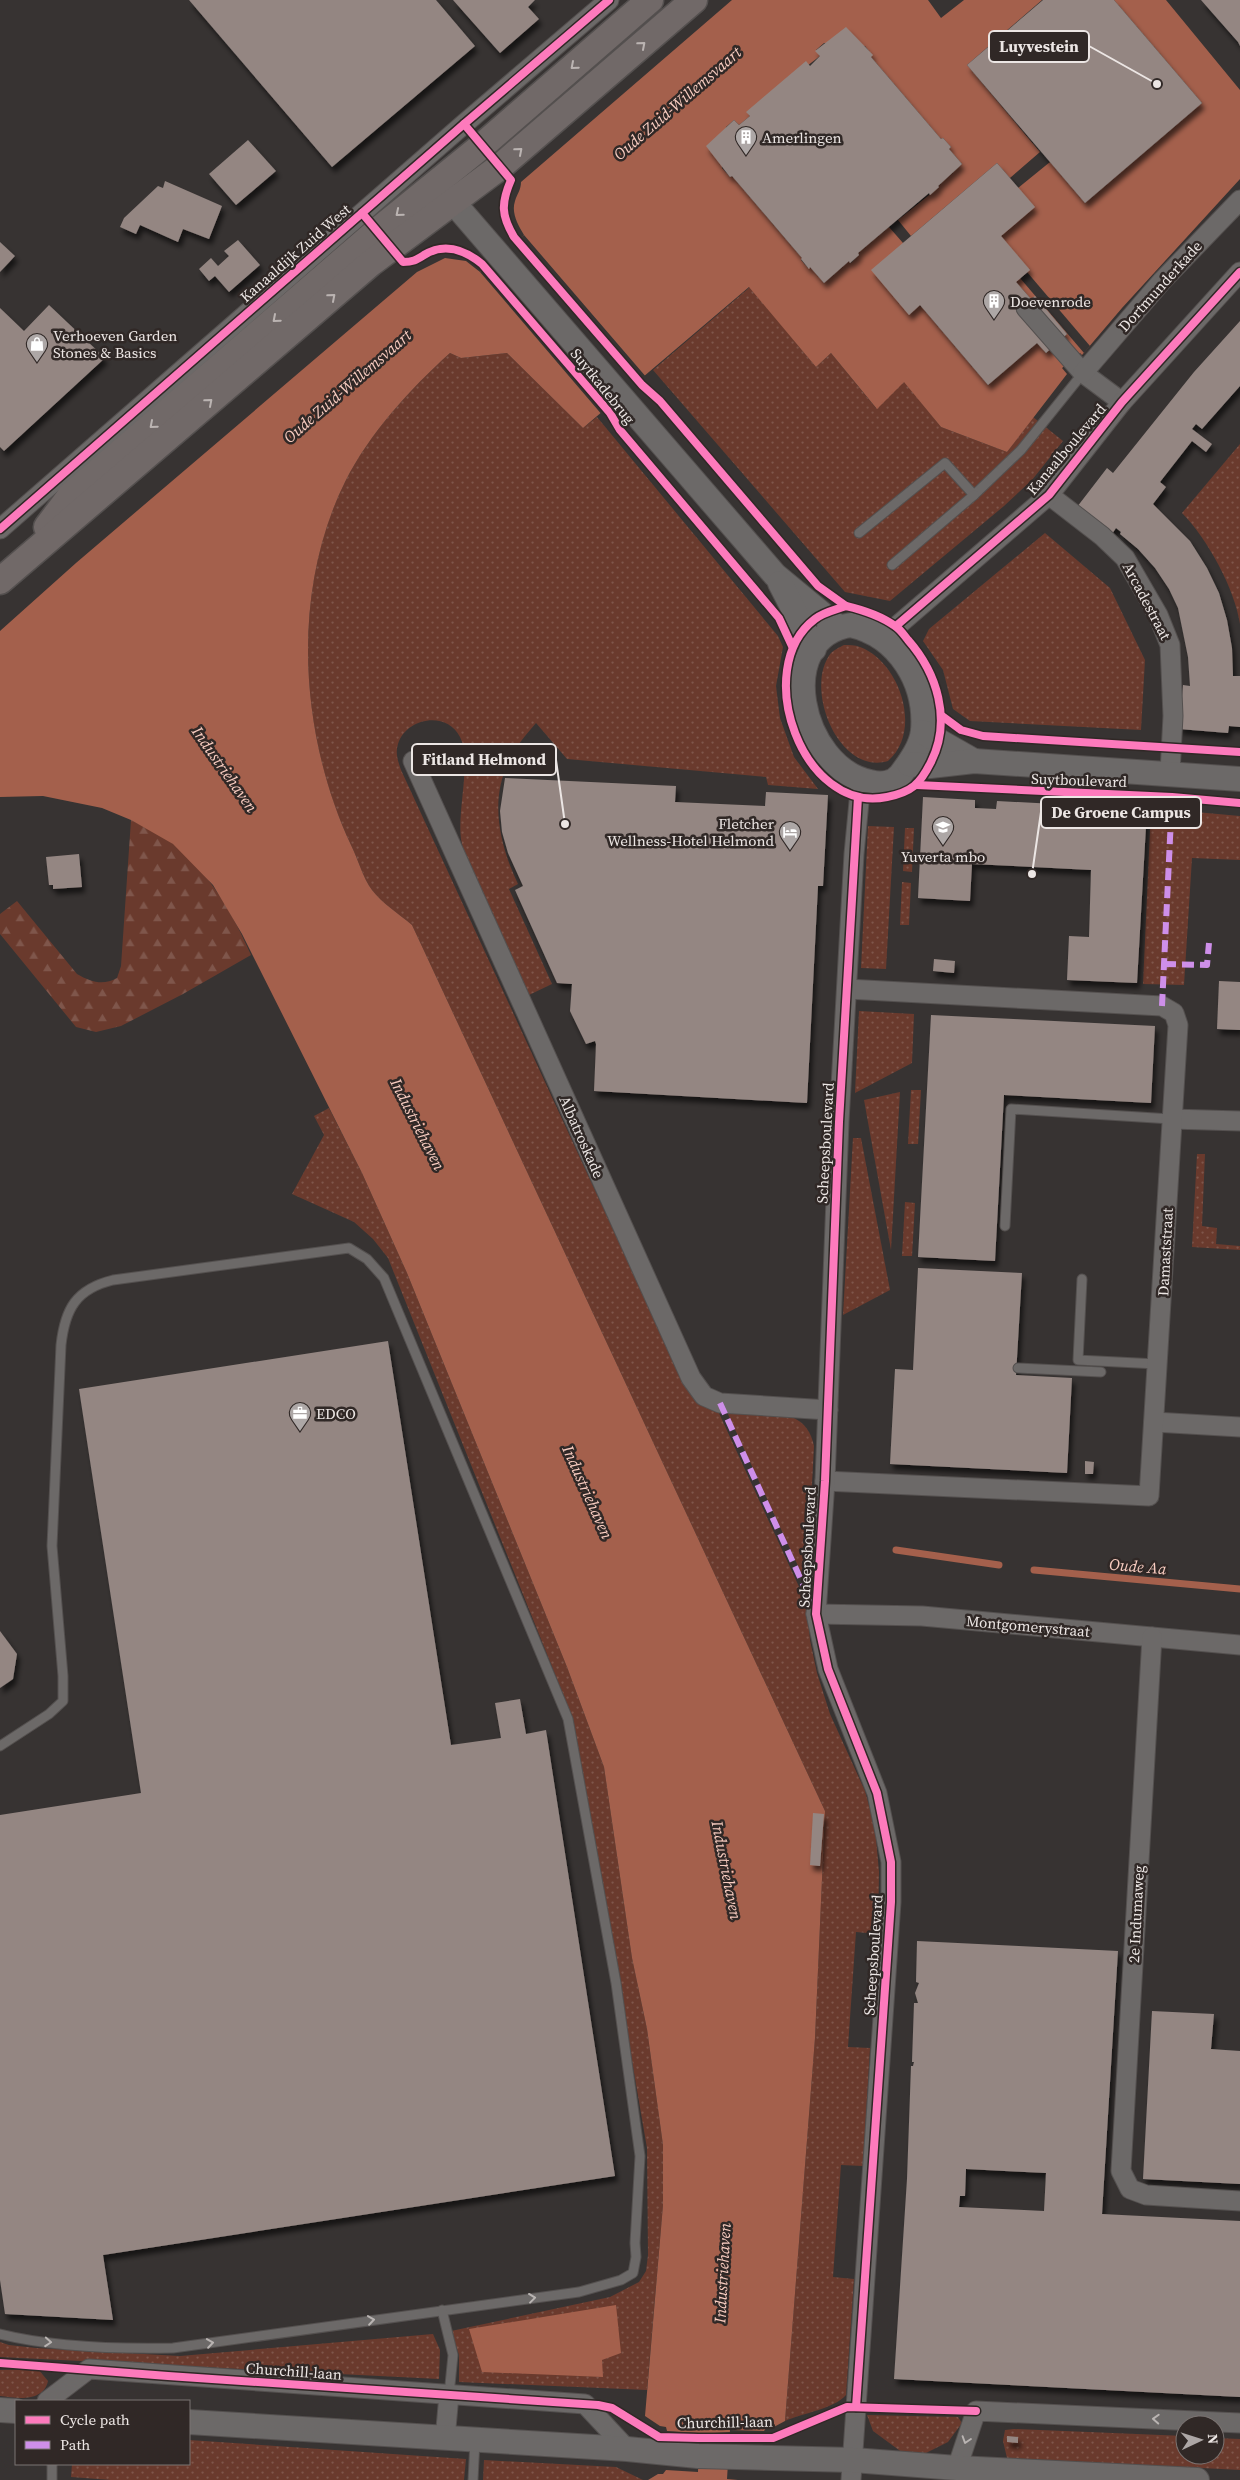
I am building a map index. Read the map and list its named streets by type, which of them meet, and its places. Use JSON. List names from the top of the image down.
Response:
{
  "streets": {
    "street": [
      "Kanaaldijk Zuid West",
      "Dortmunderkade",
      "Suytkadebrug",
      "Kanaalboulevard",
      "Arcadestraat",
      "Suytboulevard",
      "Albatroskade",
      "Scheepsboulevard",
      "Damaststraat",
      "Montgomerystraat",
      "2e Indumaweg",
      "Churchill-laan"
    ]
  },
  "crossings": [
    ["Suytkadebrug", "Kanaalboulevard"],
    ["Suytkadebrug", "Suytboulevard"],
    ["Suytkadebrug", "Scheepsboulevard"],
    ["Kanaalboulevard", "Arcadestraat"],
    ["Kanaalboulevard", "Suytboulevard"],
    ["Kanaalboulevard", "Scheepsboulevard"],
    ["Arcadestraat", "Suytboulevard"],
    ["Suytboulevard", "Scheepsboulevard"],
    ["Albatroskade", "Scheepsboulevard"],
    ["Scheepsboulevard", "Damaststraat"],
    ["Scheepsboulevard", "Montgomerystraat"],
    ["Scheepsboulevard", "Churchill-laan"],
    ["Montgomerystraat", "2e Indumaweg"]
  ],
  "water": ["Oude Zuid-Willemsvaart", "Industriehaven", "Oude Aa"],
  "places": {
    "other": ["Luyvestein", "Fitland Helmond", "De Groene Campus"],
    "building": ["Amerlingen", "Doevenrode"],
    "shop": ["Verhoeven Garden Stones & Basics"],
    "school or university": ["Yuverta mbo"],
    "hotel": ["Fletcher Wellness-Hotel Helmond"],
    "office": ["EDCO"]
  },
  "legend": ["Cycle path", "Path"],
  "north": "right"
}
